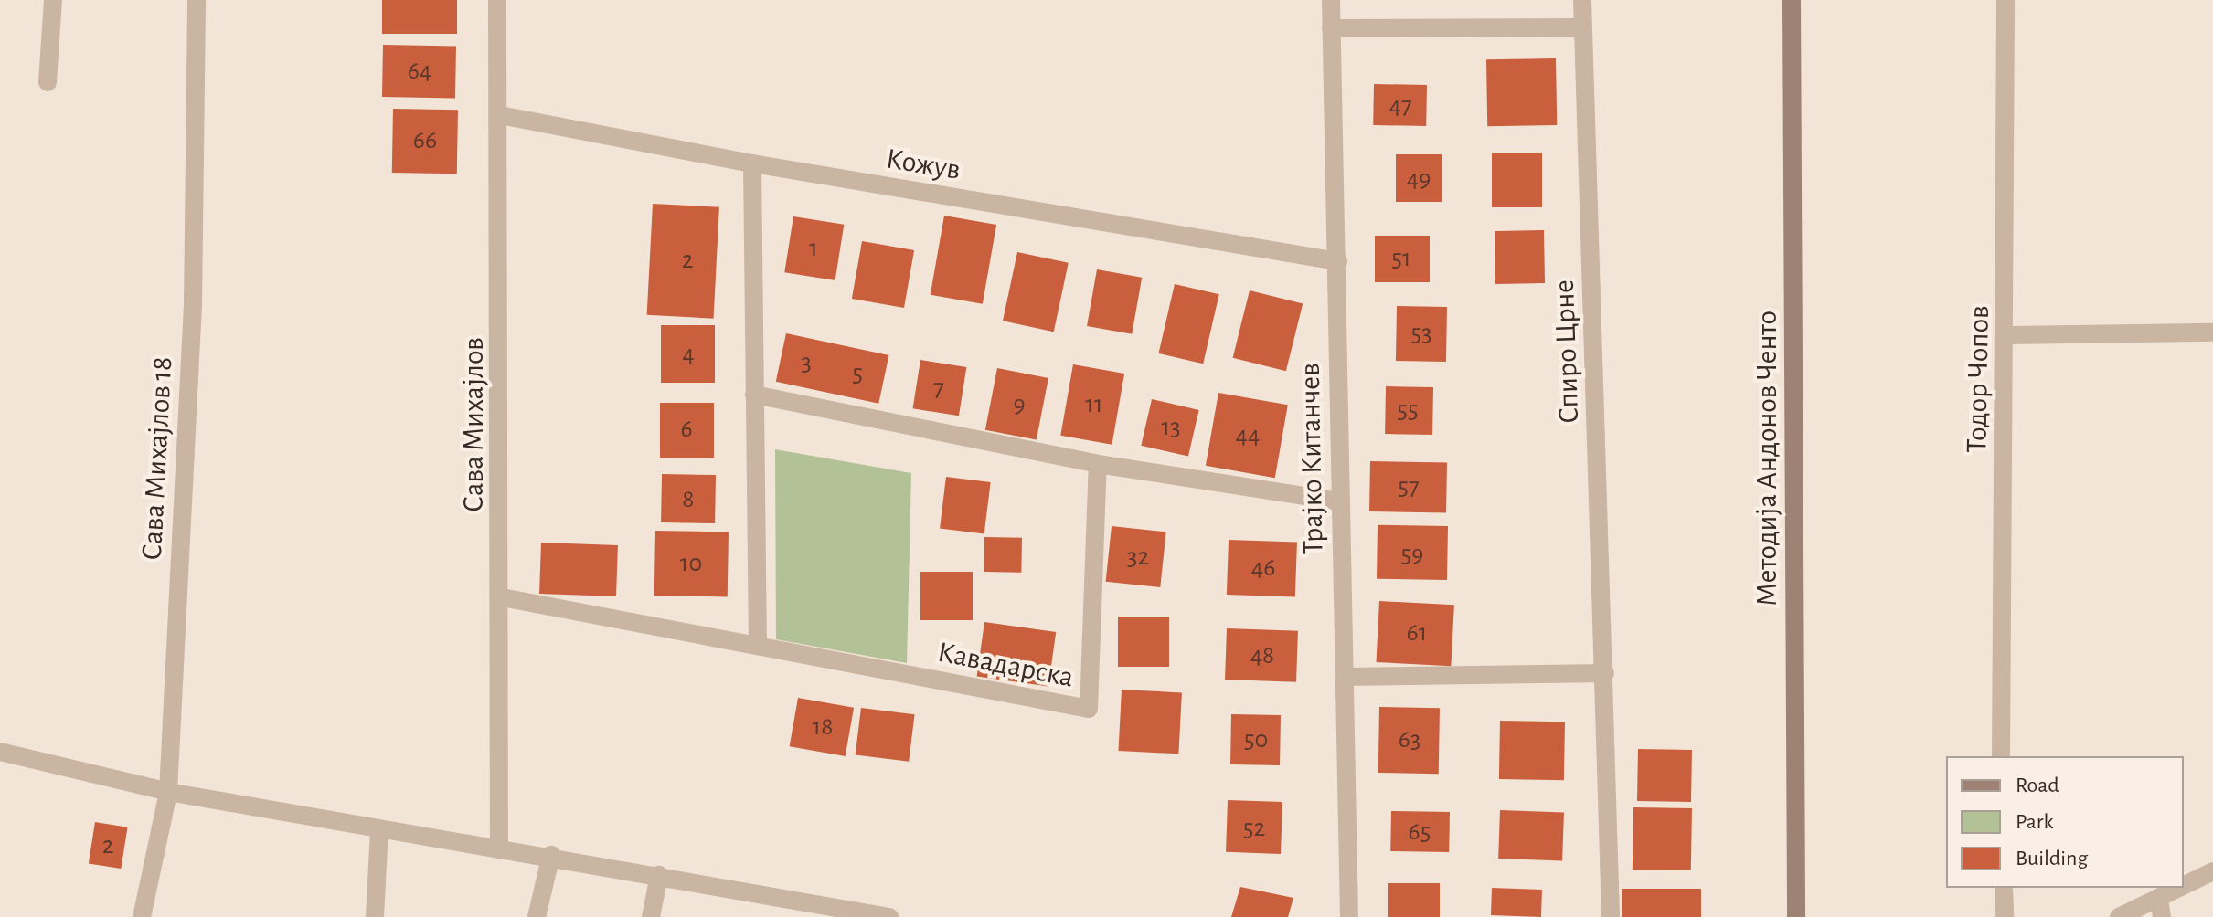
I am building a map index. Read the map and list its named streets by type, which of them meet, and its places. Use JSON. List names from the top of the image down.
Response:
{
  "streets": {
    "main road": ["Методија Андонов Ченто"],
    "street": [
      "Кожув",
      "Спиро Црне",
      "Тодор Чопов",
      "Сава Михајлов",
      "Сава Михајлов 18",
      "Трајко Китанчев",
      "Кавадарска"
    ]
  },
  "crossings": [
    ["Кожув", "Сава Михајлов"],
    ["Кожув", "Трајко Китанчев"],
    ["Сава Михајлов", "Кавадарска"]
  ],
  "house_numbers": [
    "64",
    "47",
    "66",
    "49",
    "1",
    "51",
    "2",
    "53",
    "4",
    "3",
    "5",
    "7",
    "9",
    "11",
    "55",
    "13",
    "6",
    "44",
    "57",
    "8",
    "59",
    "32",
    "10",
    "46",
    "61",
    "48",
    "18",
    "50",
    "63",
    "52",
    "65",
    "2"
  ],
  "legend": ["Road", "Park", "Building"]
}
